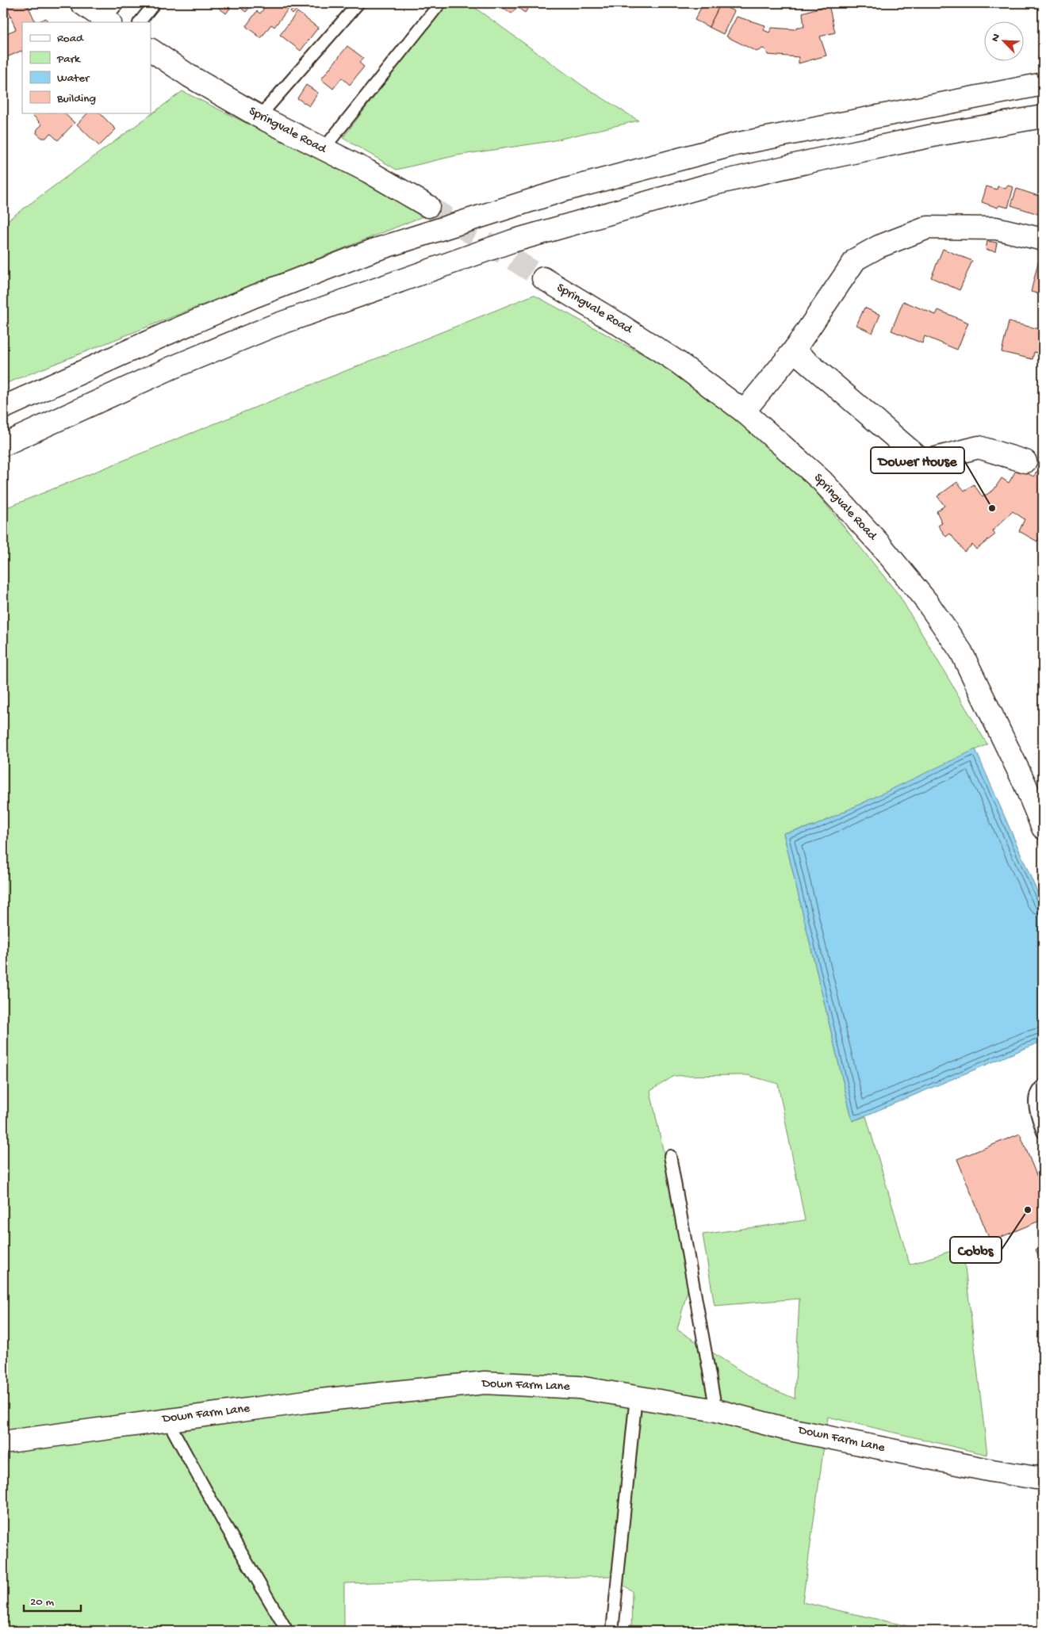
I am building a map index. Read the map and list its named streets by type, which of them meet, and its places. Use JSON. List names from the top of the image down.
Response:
{
  "streets": {
    "main road": ["Springvale Road", "Down Farm Lane"]
  },
  "places": ["Dower House", "Cobbs"],
  "legend": [
    "Road",
    "Park",
    "Water",
    "Building"
  ],
  "scale_bar": "20 m",
  "north": "top left"
}
